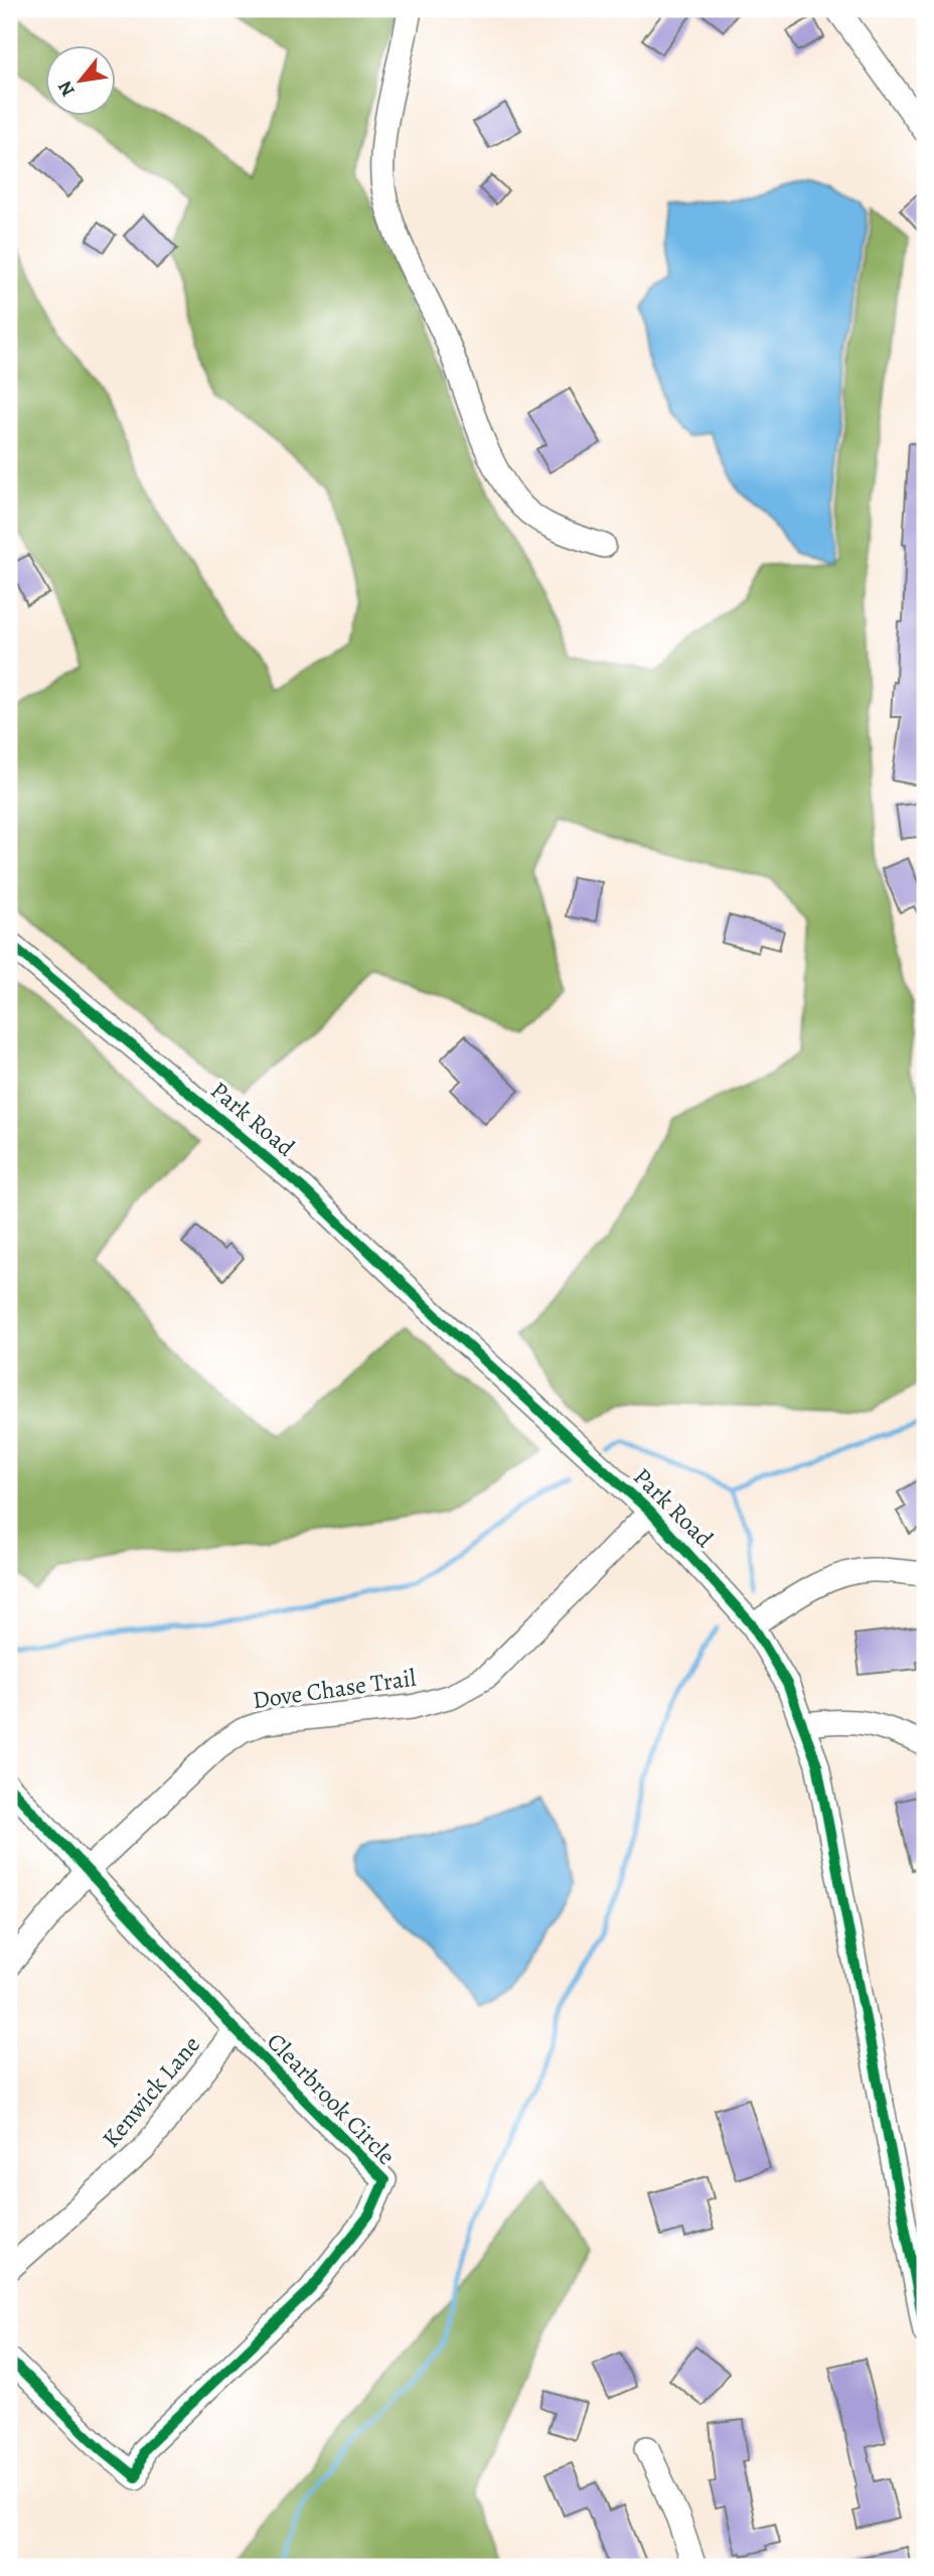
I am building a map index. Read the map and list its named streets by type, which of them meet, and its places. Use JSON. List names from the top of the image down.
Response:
{
  "streets": {
    "street": [
      "Park Road",
      "Dove Chase Trail",
      "Kenwick Lane",
      "Clearbrook Circle"
    ]
  },
  "crossings": [
    ["Park Road", "Dove Chase Trail"],
    ["Dove Chase Trail", "Clearbrook Circle"],
    ["Kenwick Lane", "Clearbrook Circle"]
  ],
  "north": "bottom left"
}
